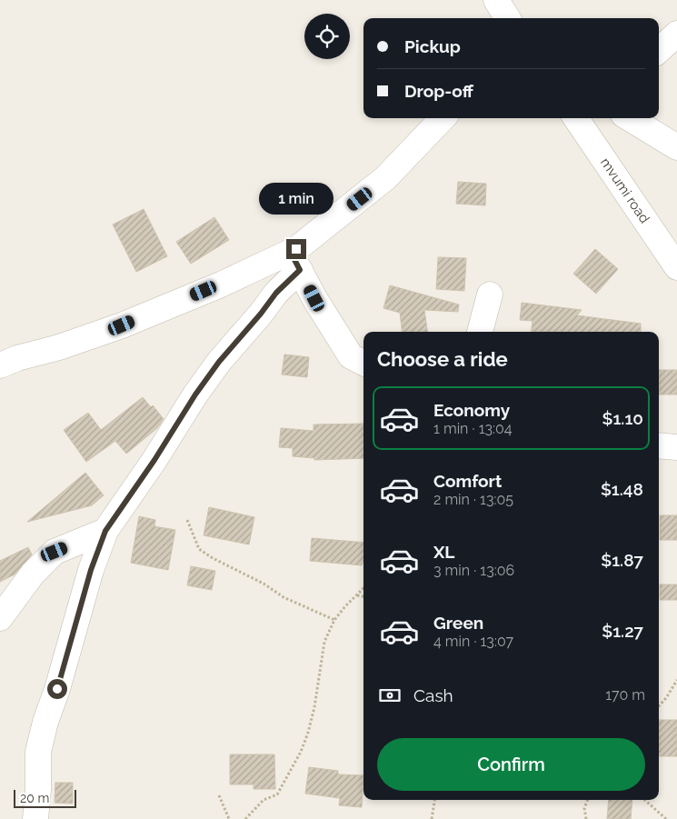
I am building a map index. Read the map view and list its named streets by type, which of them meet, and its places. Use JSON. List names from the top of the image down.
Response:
{
  "streets": {
    "street": ["mvumi road"]
  },
  "scale_bar": "20 m",
  "page": {
    "banner": ["Pickup", "Drop-off"],
    "bubble": "1 min",
    "heading": "Choose a ride",
    "list": [
      {
        "name": "Economy",
        "note": "1 min · 13:04",
        "value": "$1.10"
      },
      {
        "name": "Comfort",
        "note": "2 min · 13:05",
        "value": "$1.48"
      },
      {
        "name": "XL",
        "note": "3 min · 13:06",
        "value": "$1.87"
      },
      {
        "name": "Green",
        "note": "4 min · 13:07",
        "value": "$1.27"
      }
    ],
    "pay": ["Cash", "170 m"],
    "buttons": "Confirm",
    "scale": "20 m"
  }
}
